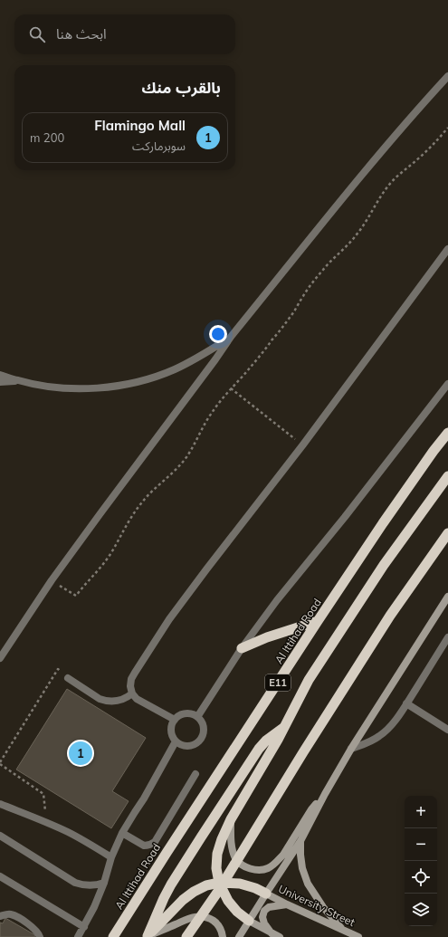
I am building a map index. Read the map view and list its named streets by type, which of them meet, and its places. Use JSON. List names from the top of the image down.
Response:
{
  "streets": {
    "highway": ["Al Ittihad Road", "E11"],
    "main road": ["University Street"]
  },
  "page": {
    "search": "ابحث هنا",
    "heading": "بالقرب منك",
    "list": [
      {
        "mark": "1",
        "name": "Flamingo Mall",
        "note": "سوبرماركت",
        "value": "200 m"
      }
    ],
    "pins": "1",
    "map_buttons": ["+", "−"]
  }
}
